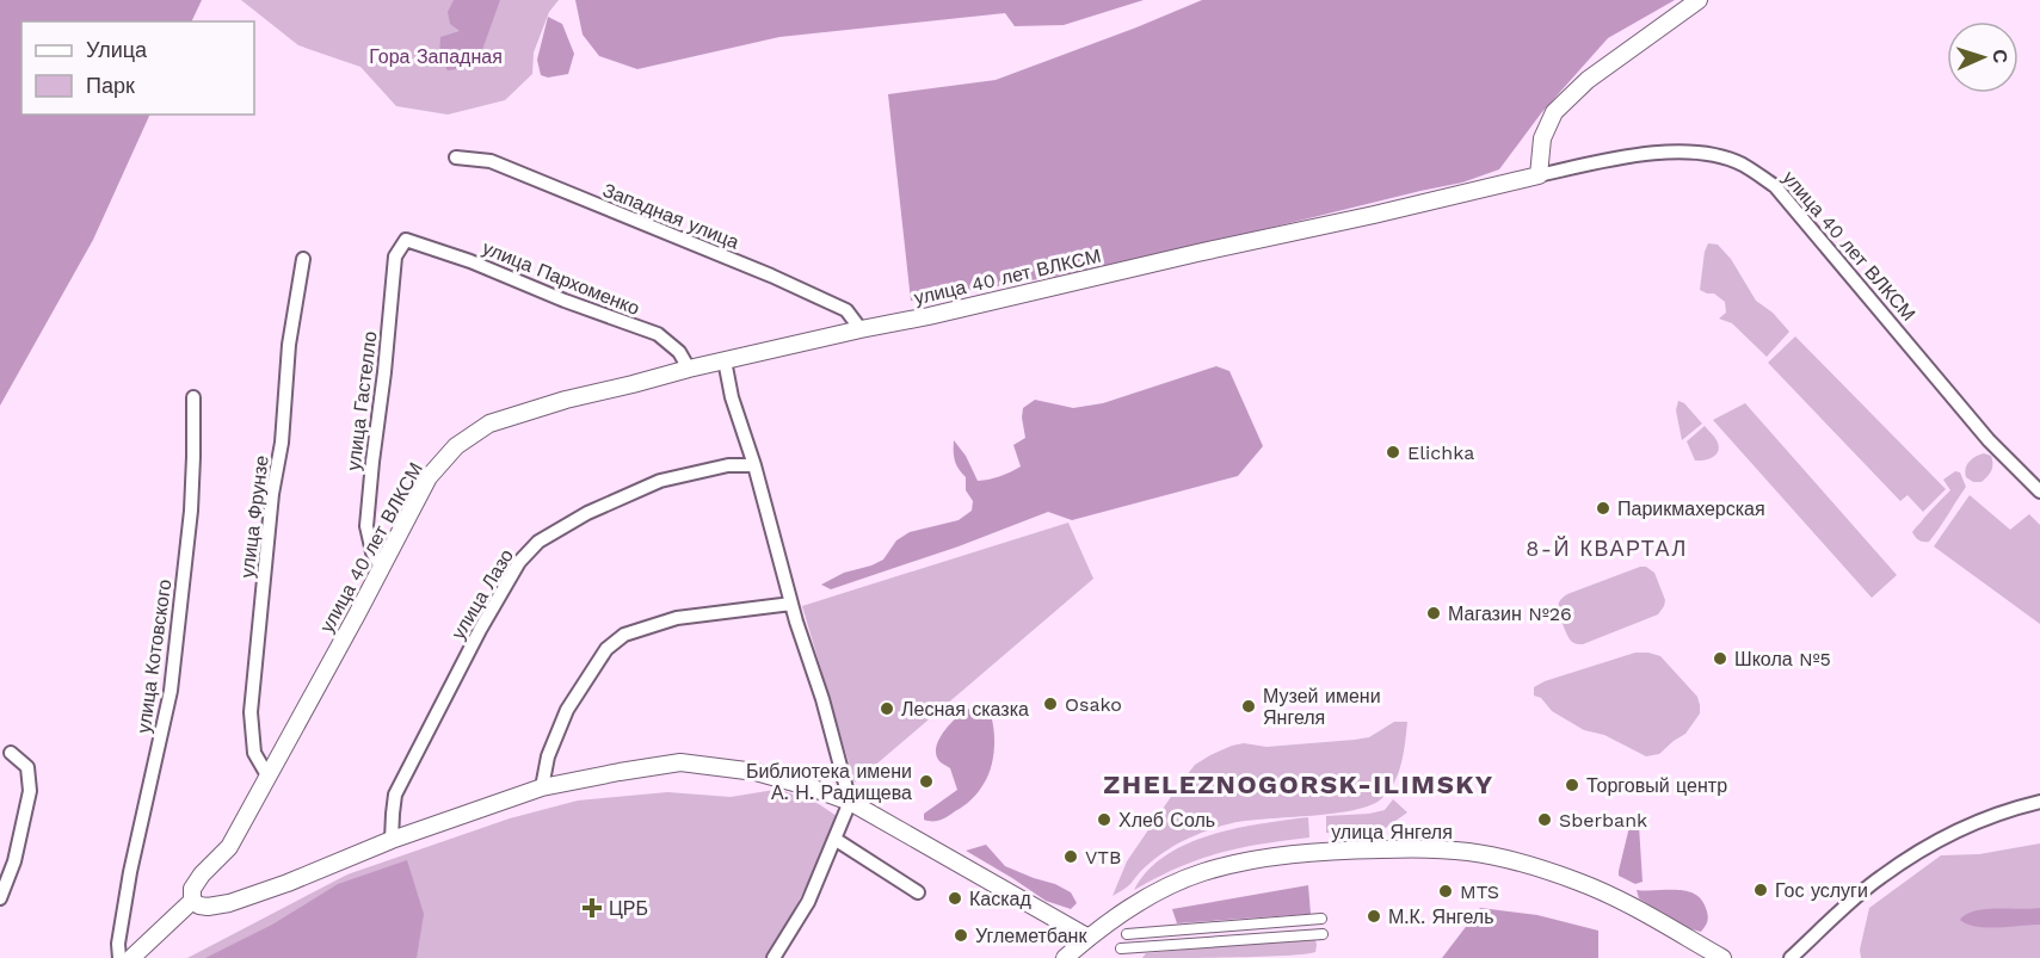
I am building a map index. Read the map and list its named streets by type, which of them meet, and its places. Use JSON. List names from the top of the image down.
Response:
{
  "streets": {
    "street": [
      "Западная улица",
      "улица 40 лет ВЛКСМ",
      "улица Пархоменко",
      "улица Гастелло",
      "улица Фрунзе",
      "улица Лазо",
      "улица Котовского",
      "улица Янгеля"
    ]
  },
  "crossings": [
    ["Западная улица", "улица 40 лет ВЛКСМ"],
    ["улица 40 лет ВЛКСМ", "улица Пархоменко"],
    ["улица 40 лет ВЛКСМ", "улица Гастелло"],
    ["улица 40 лет ВЛКСМ", "улица Фрунзе"],
    ["улица Пархоменко", "улица Гастелло"]
  ],
  "districts": ["8-Й КВАРТАЛ", "ZHELEZNOGORSK-ILIMSKY"],
  "parks": ["Гора Западная"],
  "places": {
    "other": [
      "Elichka",
      "Парикмахерская",
      "Магазин №26",
      "Школа №5",
      "Osako",
      "Музей имени Янгеля",
      "Лесная сказка",
      "Библиотека имени А. Н. Радищева",
      "Торговый центр",
      "Хлеб Соль",
      "Sberbank",
      "VTB",
      "Гос услуги",
      "MTS",
      "Каскад",
      "М.К. Янгель",
      "Углеметбанк"
    ],
    "health": ["ЦРБ"]
  },
  "legend": ["Улица", "Парк"],
  "north": "right"
}
